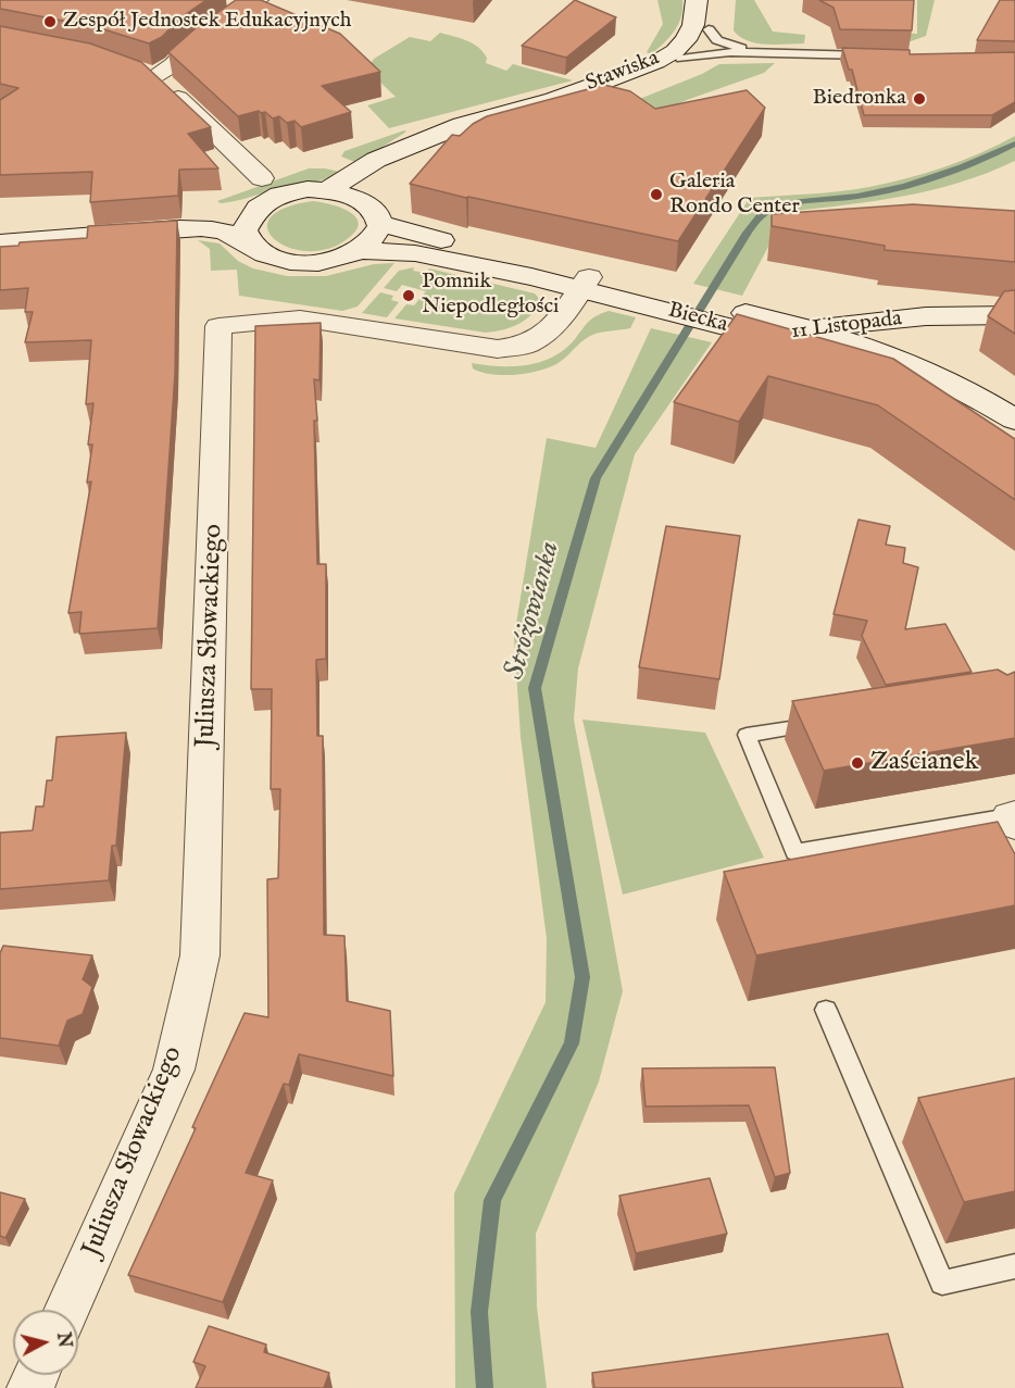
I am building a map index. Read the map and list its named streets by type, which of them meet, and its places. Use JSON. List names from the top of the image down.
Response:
{
  "streets": {
    "main road": ["Stawiska", "Biecka", "11 Listopada"],
    "street": ["Juliusza Słowackiego"]
  },
  "crossings": [
    ["Stawiska", "Biecka"],
    ["Biecka", "11 Listopada"],
    ["Biecka", "Juliusza Słowackiego"]
  ],
  "water": ["Stróżowianka"],
  "places": [
    "Zespół Jednostek Edukacyjnych",
    "Biedronka",
    "Galeria Rondo Center",
    "Pomnik Niepodległości",
    "Zaścianek"
  ],
  "north": "right"
}
